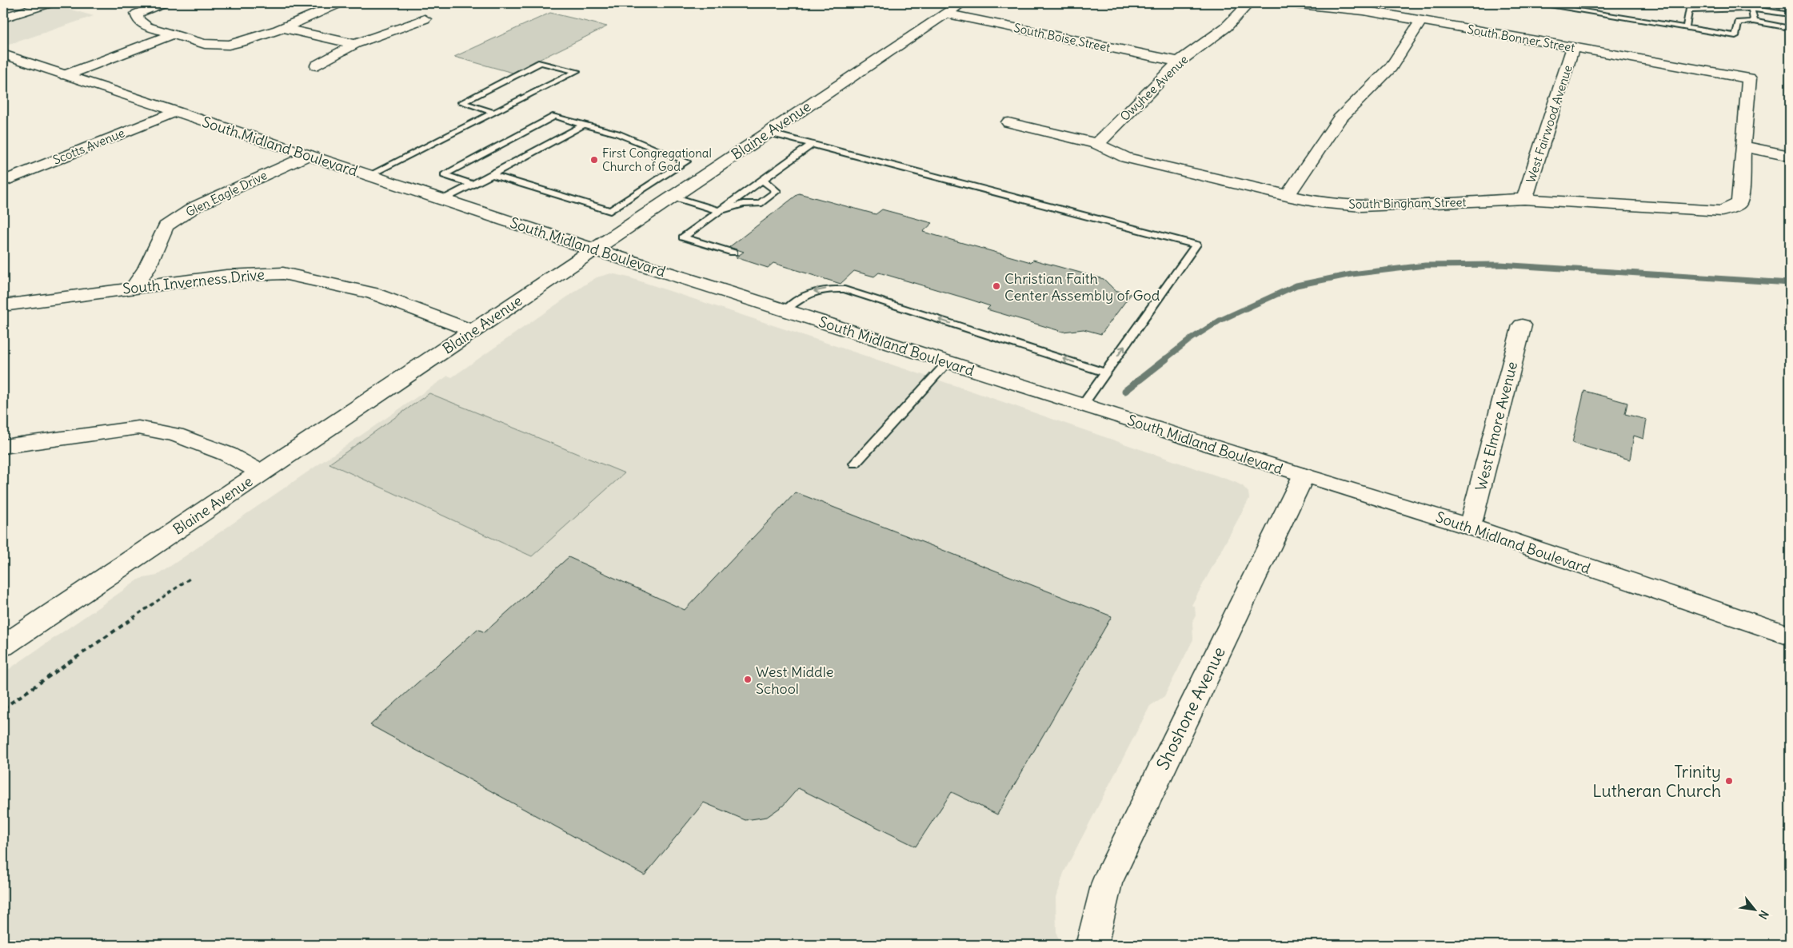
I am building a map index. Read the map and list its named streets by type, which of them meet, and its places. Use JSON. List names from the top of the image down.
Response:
{
  "streets": {
    "street": [
      "South Boise Street",
      "South Bonner Street",
      "Owyhee Avenue",
      "West Fairwood Avenue",
      "Blaine Avenue",
      "Scotts Avenue",
      "South Midland Boulevard",
      "Glen Eagle Drive",
      "South Bingham Street",
      "South Inverness Drive",
      "West Elmore Avenue",
      "Shoshone Avenue"
    ]
  },
  "crossings": [
    ["South Boise Street", "Owyhee Avenue"],
    ["South Boise Street", "Blaine Avenue"],
    ["South Bonner Street", "West Fairwood Avenue"],
    ["South Bonner Street", "South Bingham Street"],
    ["Owyhee Avenue", "South Bingham Street"],
    ["West Fairwood Avenue", "South Bingham Street"],
    ["Blaine Avenue", "South Midland Boulevard"],
    ["Blaine Avenue", "South Inverness Drive"],
    ["Scotts Avenue", "South Midland Boulevard"],
    ["South Midland Boulevard", "Glen Eagle Drive"],
    ["South Midland Boulevard", "West Elmore Avenue"],
    ["South Midland Boulevard", "Shoshone Avenue"],
    ["Glen Eagle Drive", "South Inverness Drive"]
  ],
  "places": [
    "First Congregational Church of God",
    "Christian Faith Center Assembly of God",
    "West Middle School",
    "Trinity Lutheran Church"
  ],
  "north": "bottom right"
}
